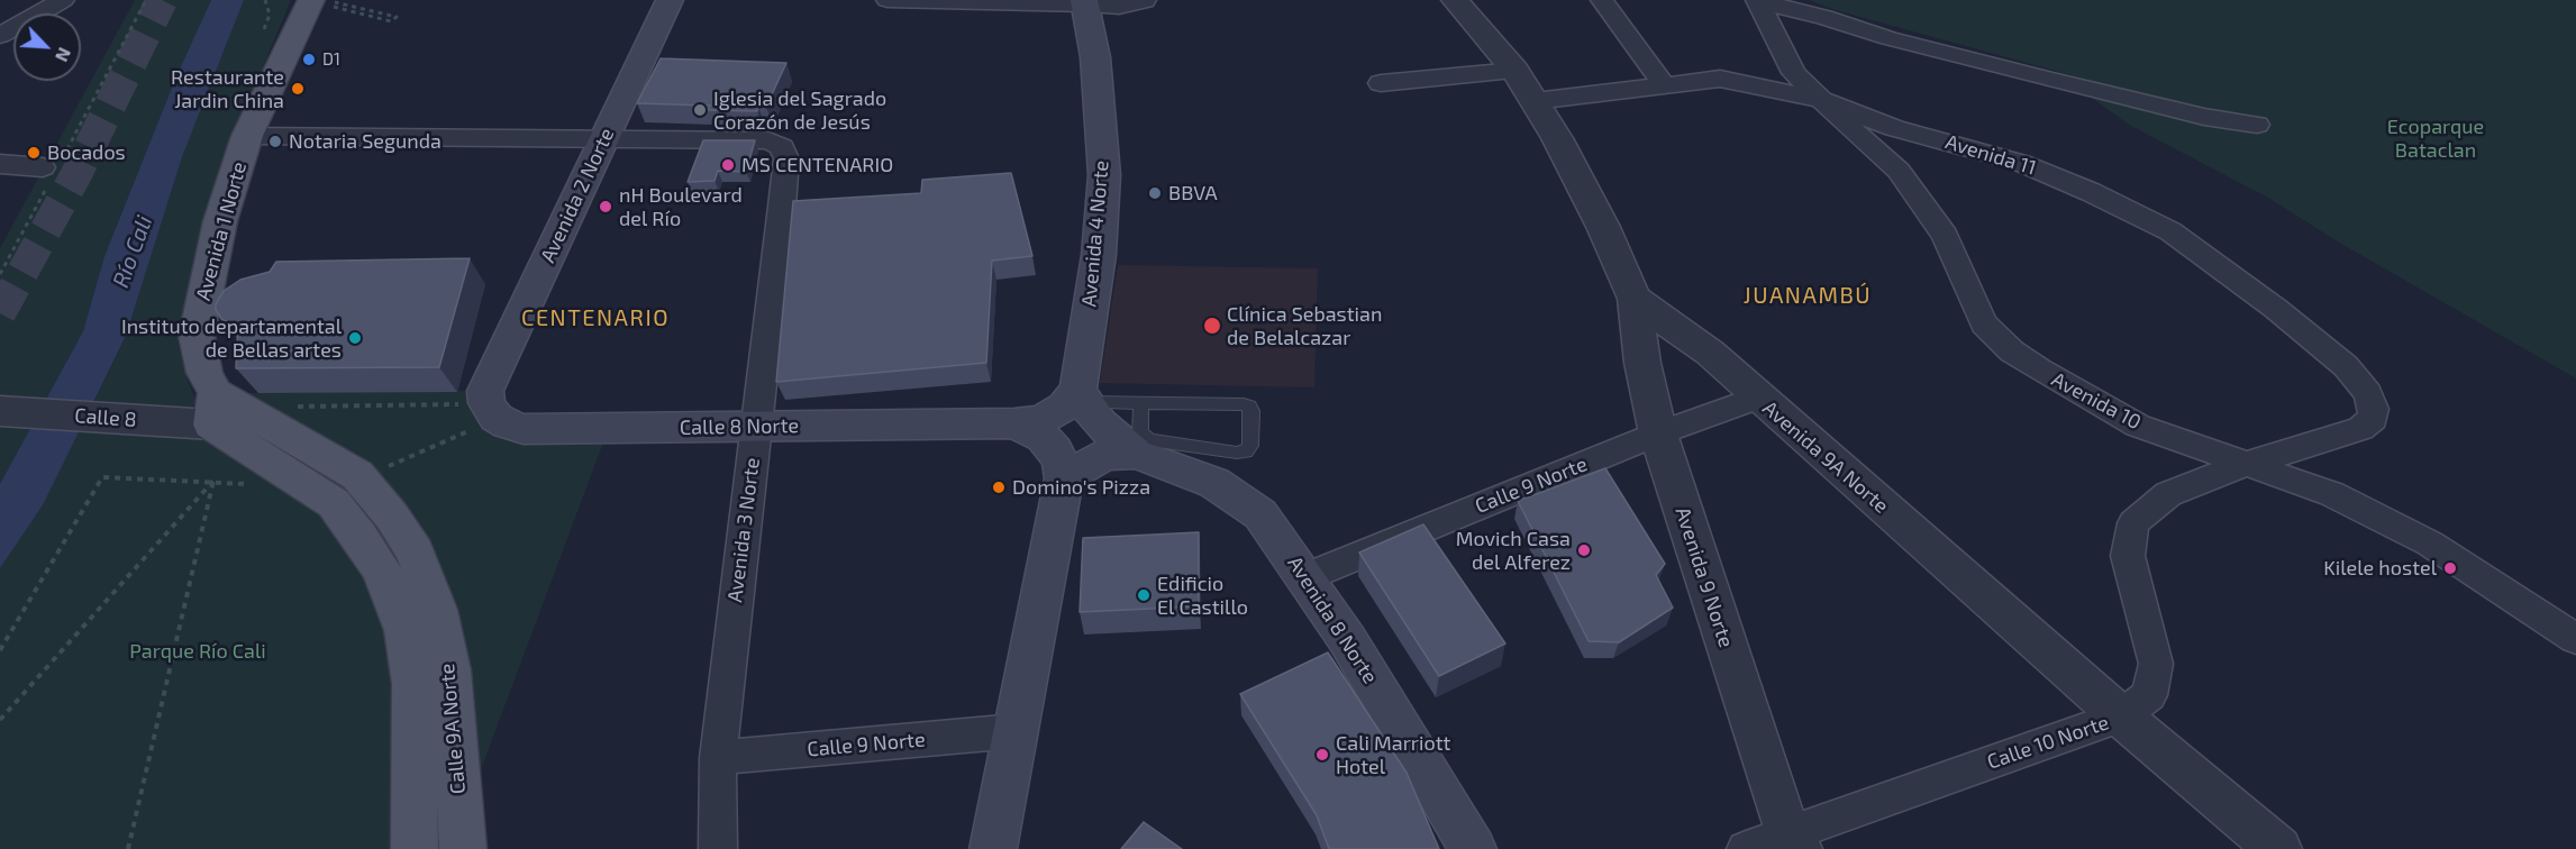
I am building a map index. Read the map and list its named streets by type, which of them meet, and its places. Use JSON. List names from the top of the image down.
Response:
{
  "streets": {
    "main road": [
      "Avenida 2 Norte",
      "Avenida 1 Norte",
      "Avenida 4 Norte",
      "Calle 8 Norte",
      "Avenida 8 Norte",
      "Calle 9A Norte"
    ],
    "street": [
      "Avenida 11",
      "Avenida 10",
      "Calle 8",
      "Avenida 9A Norte",
      "Calle 9 Norte",
      "Avenida 3 Norte",
      "Avenida 9 Norte",
      "Calle 10 Norte"
    ]
  },
  "crossings": [
    ["Avenida 11", "Avenida 10"],
    ["Avenida 11", "Calle 10 Norte"],
    ["Avenida 2 Norte", "Calle 8 Norte"],
    ["Avenida 2 Norte", "Avenida 3 Norte"],
    ["Avenida 1 Norte", "Calle 8"],
    ["Avenida 4 Norte", "Calle 8 Norte"],
    ["Avenida 4 Norte", "Avenida 8 Norte"],
    ["Avenida 10", "Calle 10 Norte"],
    ["Calle 8 Norte", "Avenida 3 Norte"],
    ["Calle 8 Norte", "Avenida 8 Norte"],
    ["Avenida 9A Norte", "Calle 9 Norte"],
    ["Avenida 9A Norte", "Avenida 9 Norte"],
    ["Avenida 9A Norte", "Calle 10 Norte"],
    ["Calle 9 Norte", "Avenida 3 Norte"],
    ["Calle 9 Norte", "Avenida 9 Norte"],
    ["Calle 9 Norte", "Avenida 8 Norte"],
    ["Avenida 9 Norte", "Calle 10 Norte"]
  ],
  "districts": ["JUANAMBÚ", "CENTENARIO"],
  "water": ["Río Cali"],
  "parks": ["Ecoparque Bataclan", "Parque Río Cali"],
  "places": [
    "D1",
    "Restaurante Jardin China",
    "Iglesia del Sagrado Corazón de Jesús",
    "Notaria Segunda",
    "Bocados",
    "MS CENTENARIO",
    "BBVA",
    "nH Boulevard del Río",
    "Clínica Sebastian de Belalcazar",
    "Instituto departamental de Bellas artes",
    "Domino's Pizza",
    "Movich Casa del Alferez",
    "Kilele hostel",
    "Edificio El Castillo",
    "Cali Marriott Hotel"
  ],
  "north": "bottom right"
}
